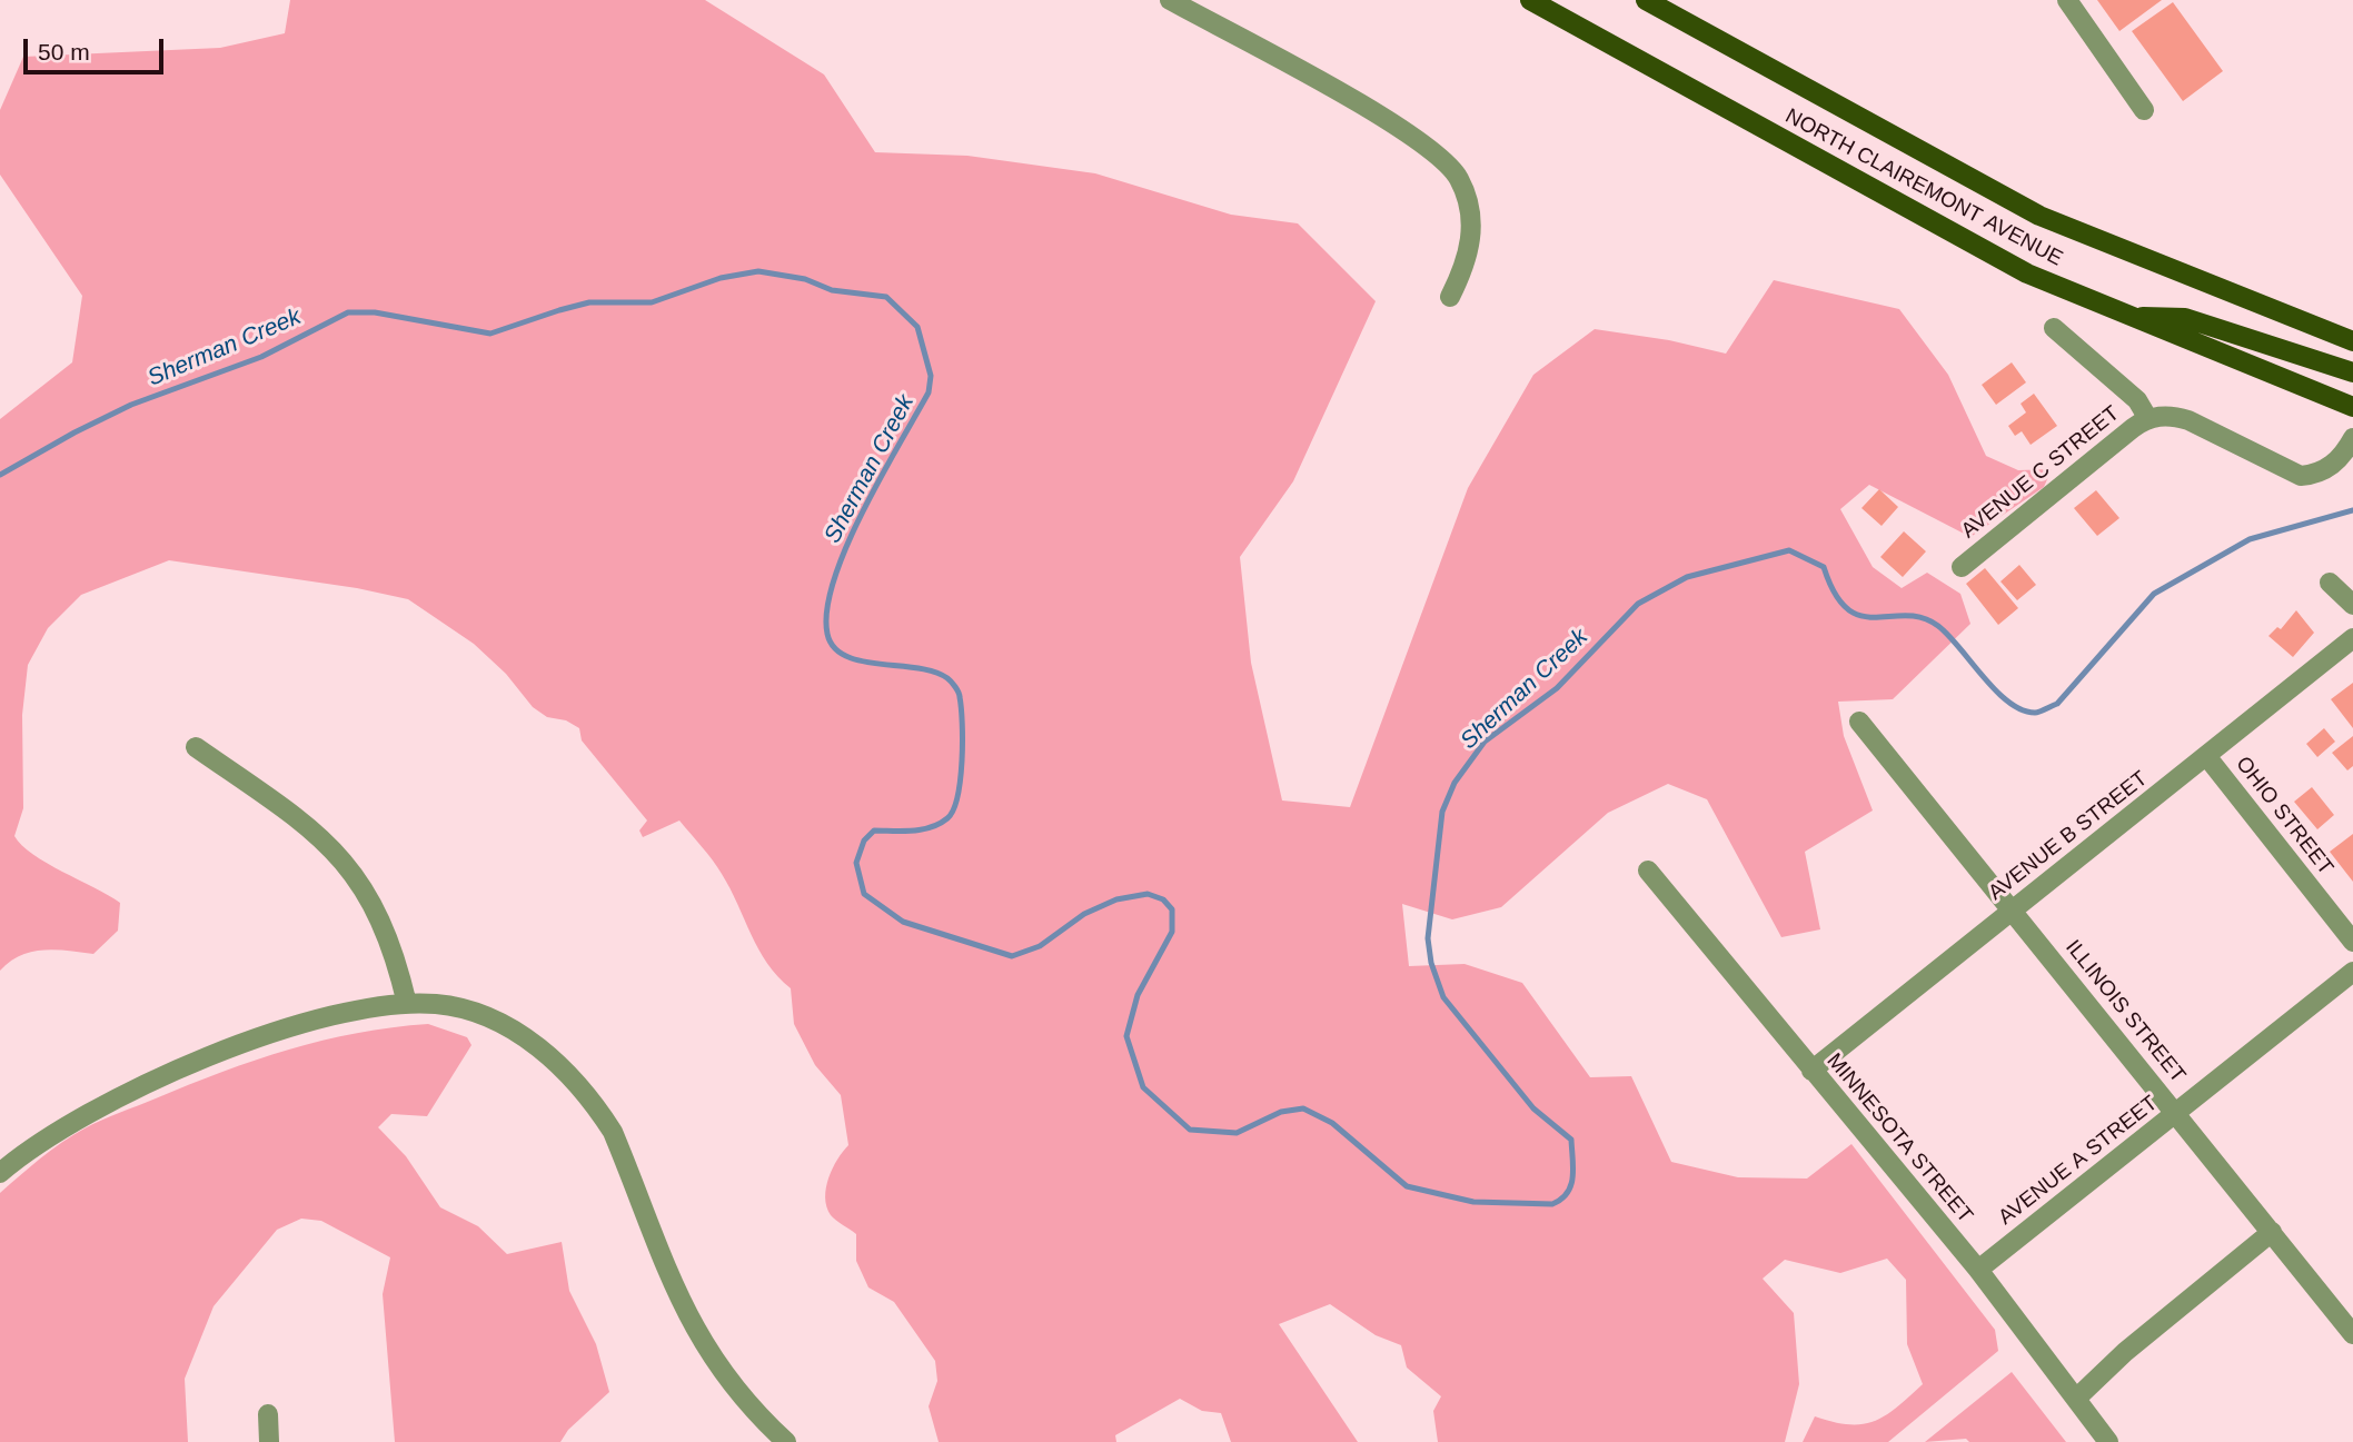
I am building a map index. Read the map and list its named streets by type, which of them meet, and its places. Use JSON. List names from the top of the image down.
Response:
{
  "streets": {
    "main road": ["NORTH CLAIREMONT AVENUE"],
    "street": [
      "AVENUE C STREET",
      "OHIO STREET",
      "AVENUE B STREET",
      "ILLINOIS STREET",
      "MINNESOTA STREET",
      "AVENUE A STREET"
    ]
  },
  "crossings": [
    ["OHIO STREET", "AVENUE B STREET"],
    ["AVENUE B STREET", "ILLINOIS STREET"],
    ["AVENUE B STREET", "MINNESOTA STREET"],
    ["ILLINOIS STREET", "AVENUE A STREET"],
    ["MINNESOTA STREET", "AVENUE A STREET"]
  ],
  "water": ["Sherman Creek"],
  "scale_bar": "50 m"
}
